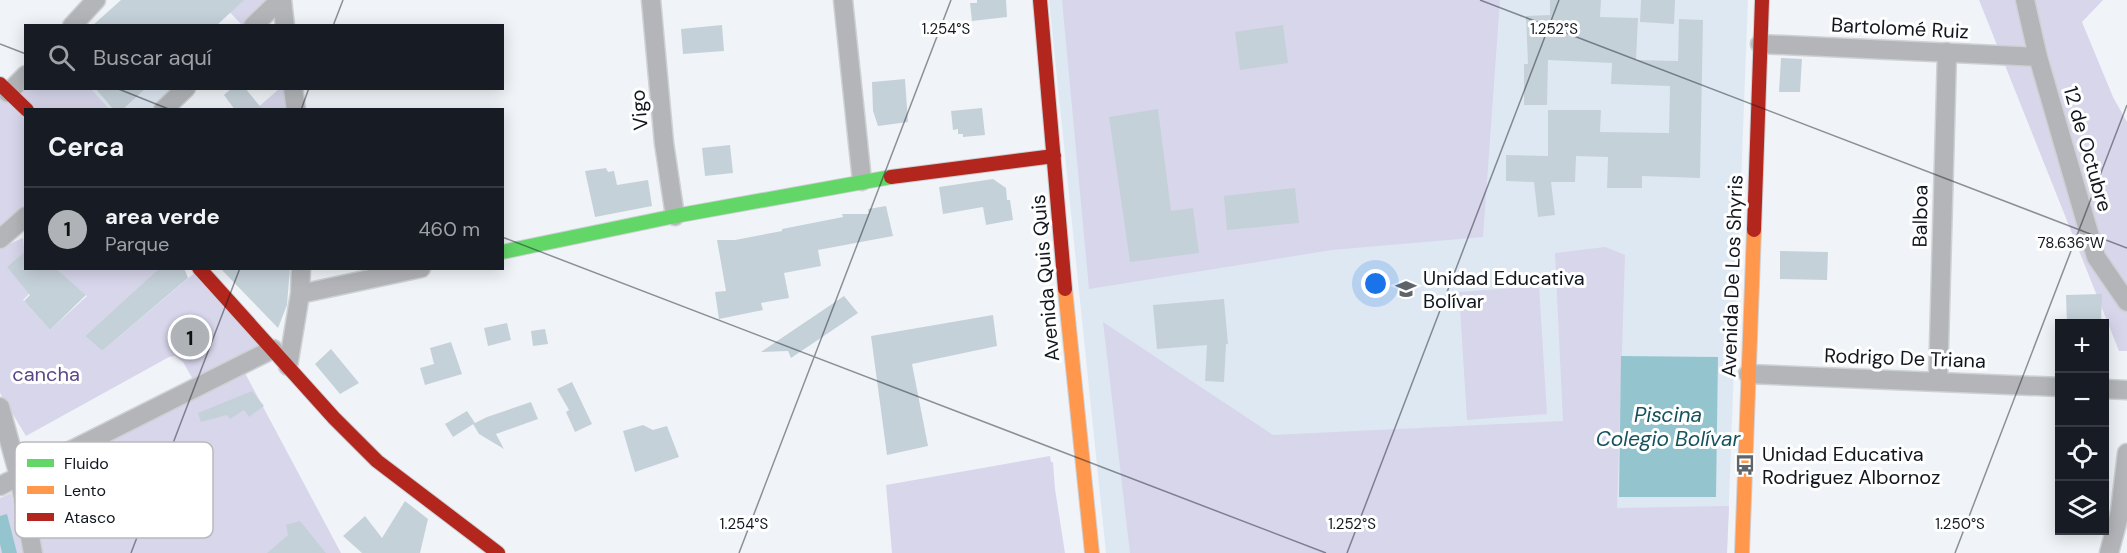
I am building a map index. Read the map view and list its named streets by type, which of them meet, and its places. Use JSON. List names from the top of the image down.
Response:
{
  "streets": {
    "street": [
      "Bartolomé Ruiz",
      "Vigo",
      "12 de Octubre",
      "Balboa",
      "Avenida De Los Shyris",
      "Avenida Quis Quis",
      "Rodrigo De Triana"
    ]
  },
  "crossings": [
    ["Bartolomé Ruiz", "12 de Octubre"],
    ["Bartolomé Ruiz", "Balboa"],
    ["Bartolomé Ruiz", "Avenida De Los Shyris"],
    ["Balboa", "Rodrigo De Triana"],
    ["Avenida De Los Shyris", "Rodrigo De Triana"]
  ],
  "water": ["Piscina Colegio Bolívar"],
  "parks": ["cancha"],
  "places": {
    "school or university": ["Unidad Educativa Bolívar"],
    "bus stop": ["Unidad Educativa Rodriguez Albornoz"]
  },
  "legend": ["Fluido", "Lento", "Atasco"],
  "page": {
    "search": "Buscar aquí",
    "heading": "Cerca",
    "list": [
      {
        "mark": "1",
        "name": "area verde",
        "note": "Parque",
        "value": "460 m"
      }
    ],
    "pins": "1",
    "map_buttons": ["+", "−"]
  },
  "coordinates": [
    "1.254°S",
    "1.252°S",
    "78.636°W",
    "1.250°S"
  ]
}
